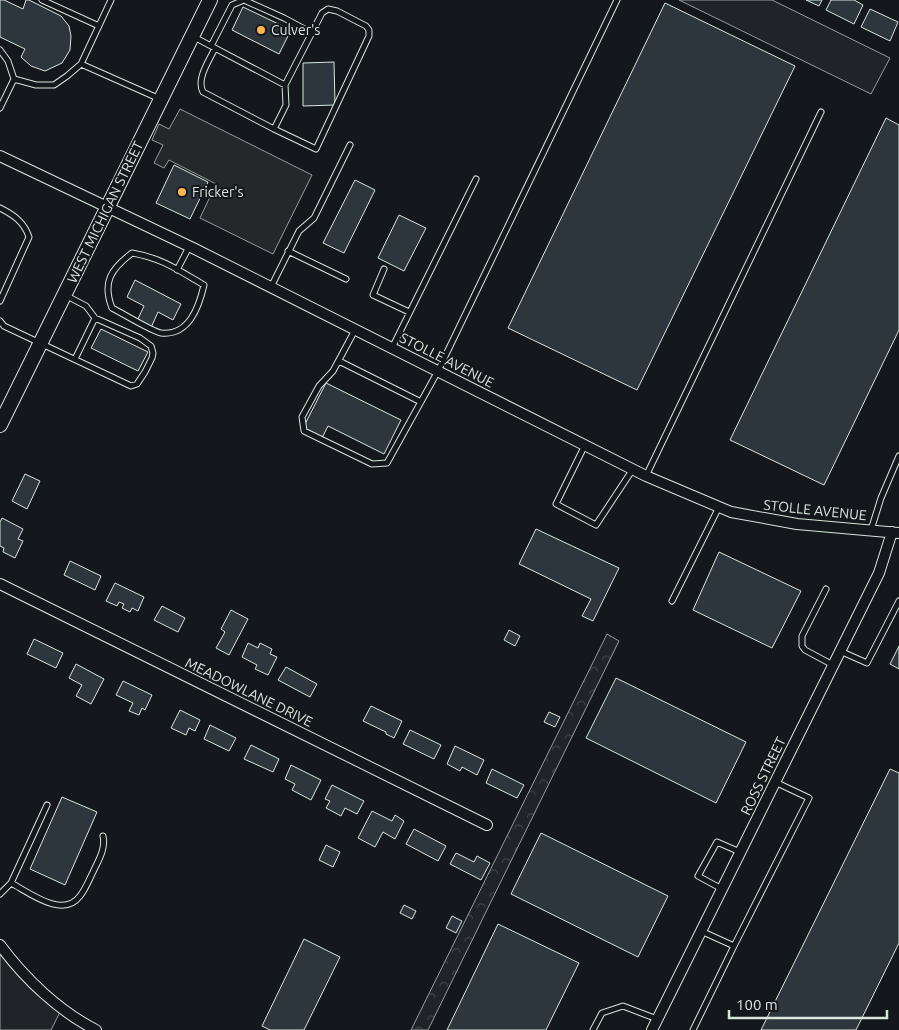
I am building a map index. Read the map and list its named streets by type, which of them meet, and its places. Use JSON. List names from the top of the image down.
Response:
{
  "streets": {
    "main road": ["WEST MICHIGAN STREET"],
    "street": ["STOLLE AVENUE", "MEADOWLANE DRIVE", "ROSS STREET"]
  },
  "crossings": [
    ["WEST MICHIGAN STREET", "STOLLE AVENUE"],
    ["STOLLE AVENUE", "ROSS STREET"]
  ],
  "places": ["Culver's", "Fricker's"],
  "scale_bar": "100 m"
}
